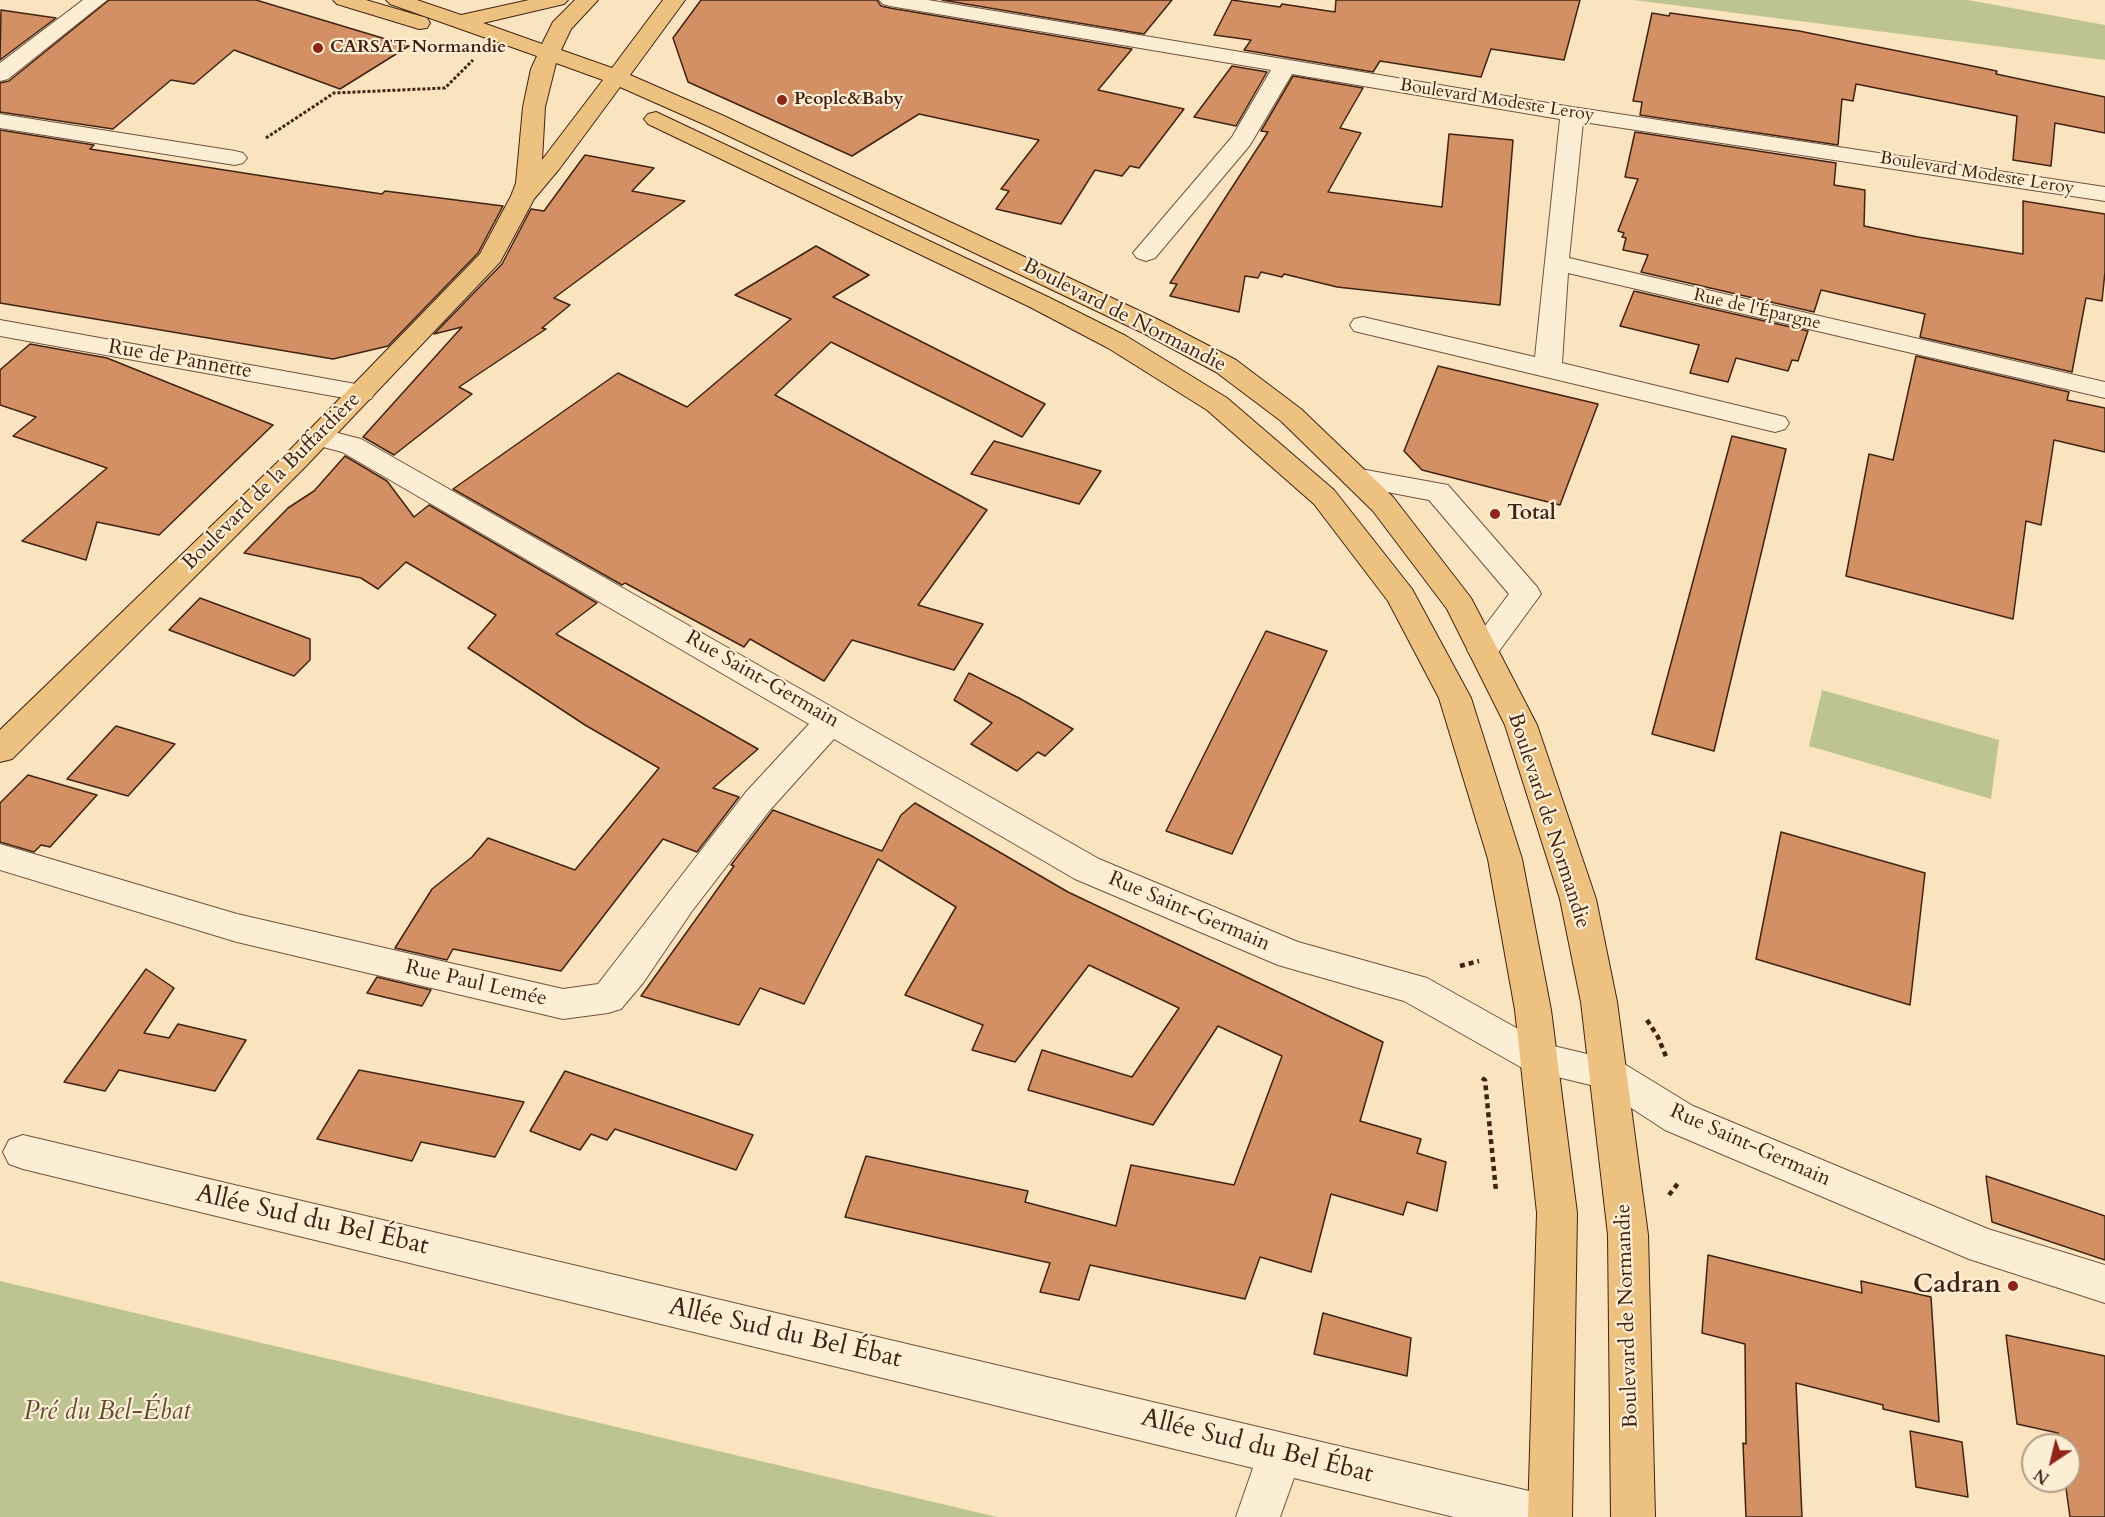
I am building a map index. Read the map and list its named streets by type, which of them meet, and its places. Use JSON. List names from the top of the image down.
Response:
{
  "streets": {
    "main road": ["Boulevard de Normandie", "Boulevard de la Buffardière"],
    "street": [
      "Boulevard Modeste Leroy",
      "Rue de l'Épargne",
      "Rue de Pannette",
      "Rue Saint-Germain",
      "Rue Paul Lemée",
      "Allée Sud du Bel Ébat"
    ]
  },
  "crossings": [
    ["Boulevard de Normandie", "Boulevard de la Buffardière"],
    ["Boulevard de Normandie", "Rue Saint-Germain"],
    ["Boulevard de Normandie", "Allée Sud du Bel Ébat"],
    ["Rue de Pannette", "Boulevard de la Buffardière"],
    ["Boulevard de la Buffardière", "Rue Saint-Germain"],
    ["Rue Saint-Germain", "Rue Paul Lemée"]
  ],
  "parks": ["Pré du Bel-Ébat"],
  "places": [
    "CARSAT Normandie",
    "People&Baby",
    "Total",
    "Cadran"
  ],
  "north": "bottom left"
}
